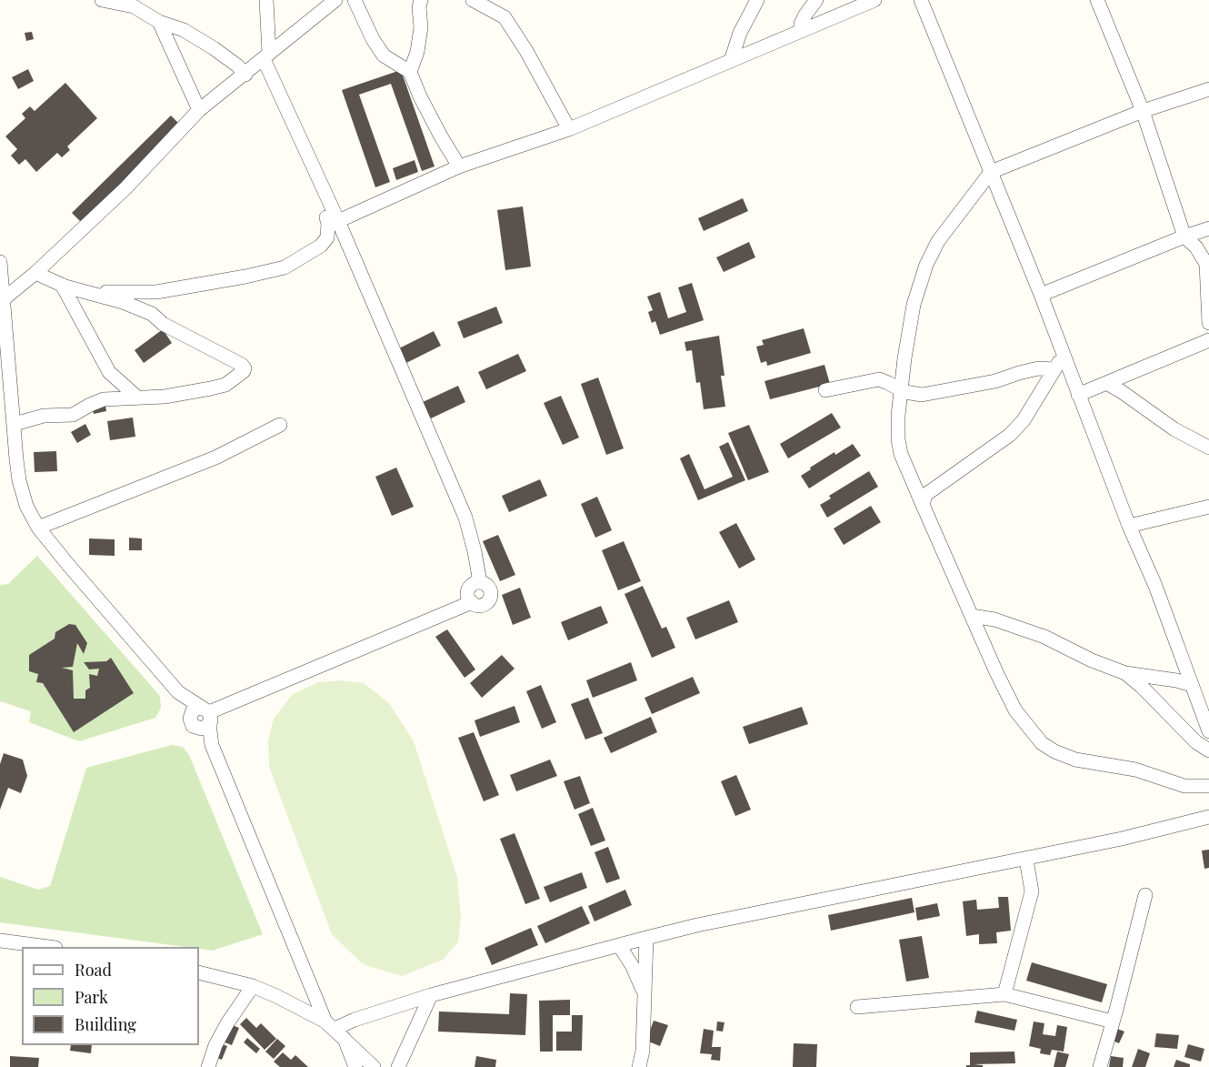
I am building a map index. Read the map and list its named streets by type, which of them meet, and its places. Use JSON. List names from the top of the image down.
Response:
{
  "legend": ["Road", "Park", "Building"]
}
